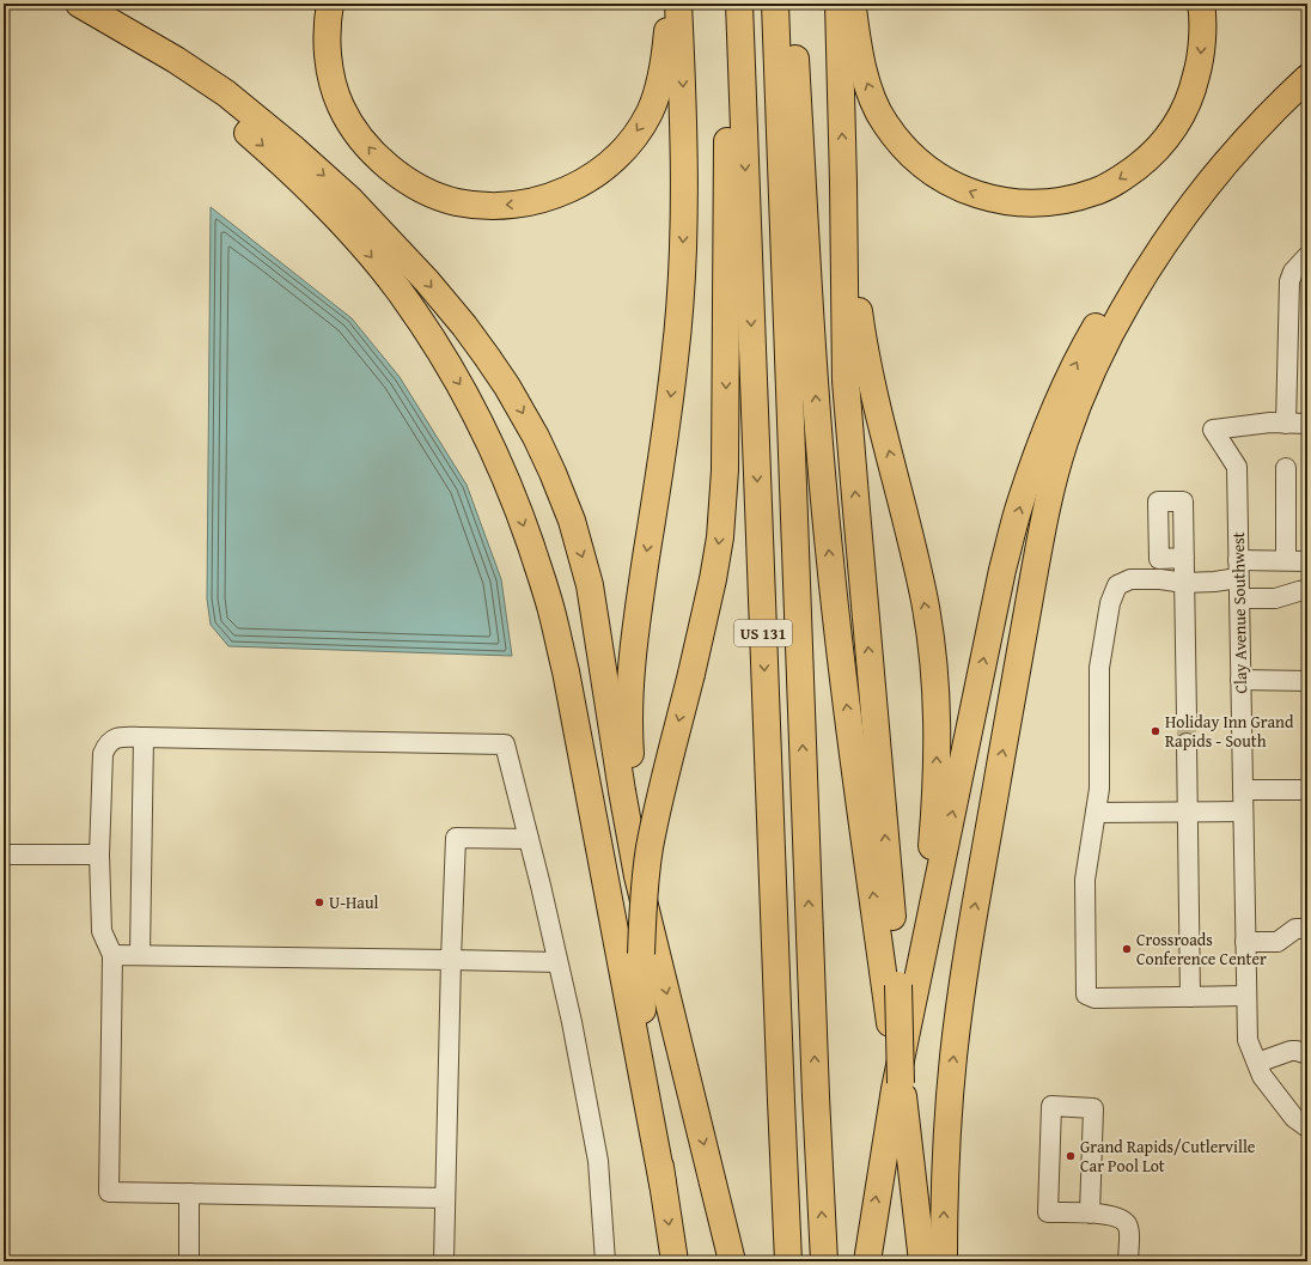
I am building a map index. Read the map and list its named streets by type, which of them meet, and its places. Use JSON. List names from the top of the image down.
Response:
{
  "streets": {
    "highway": ["US 131"],
    "street": ["Clay Avenue Southwest"]
  },
  "places": [
    "Holiday Inn Grand Rapids - South",
    "U-Haul",
    "Crossroads Conference Center",
    "Grand Rapids/Cutlerville Car Pool Lot"
  ]
}
